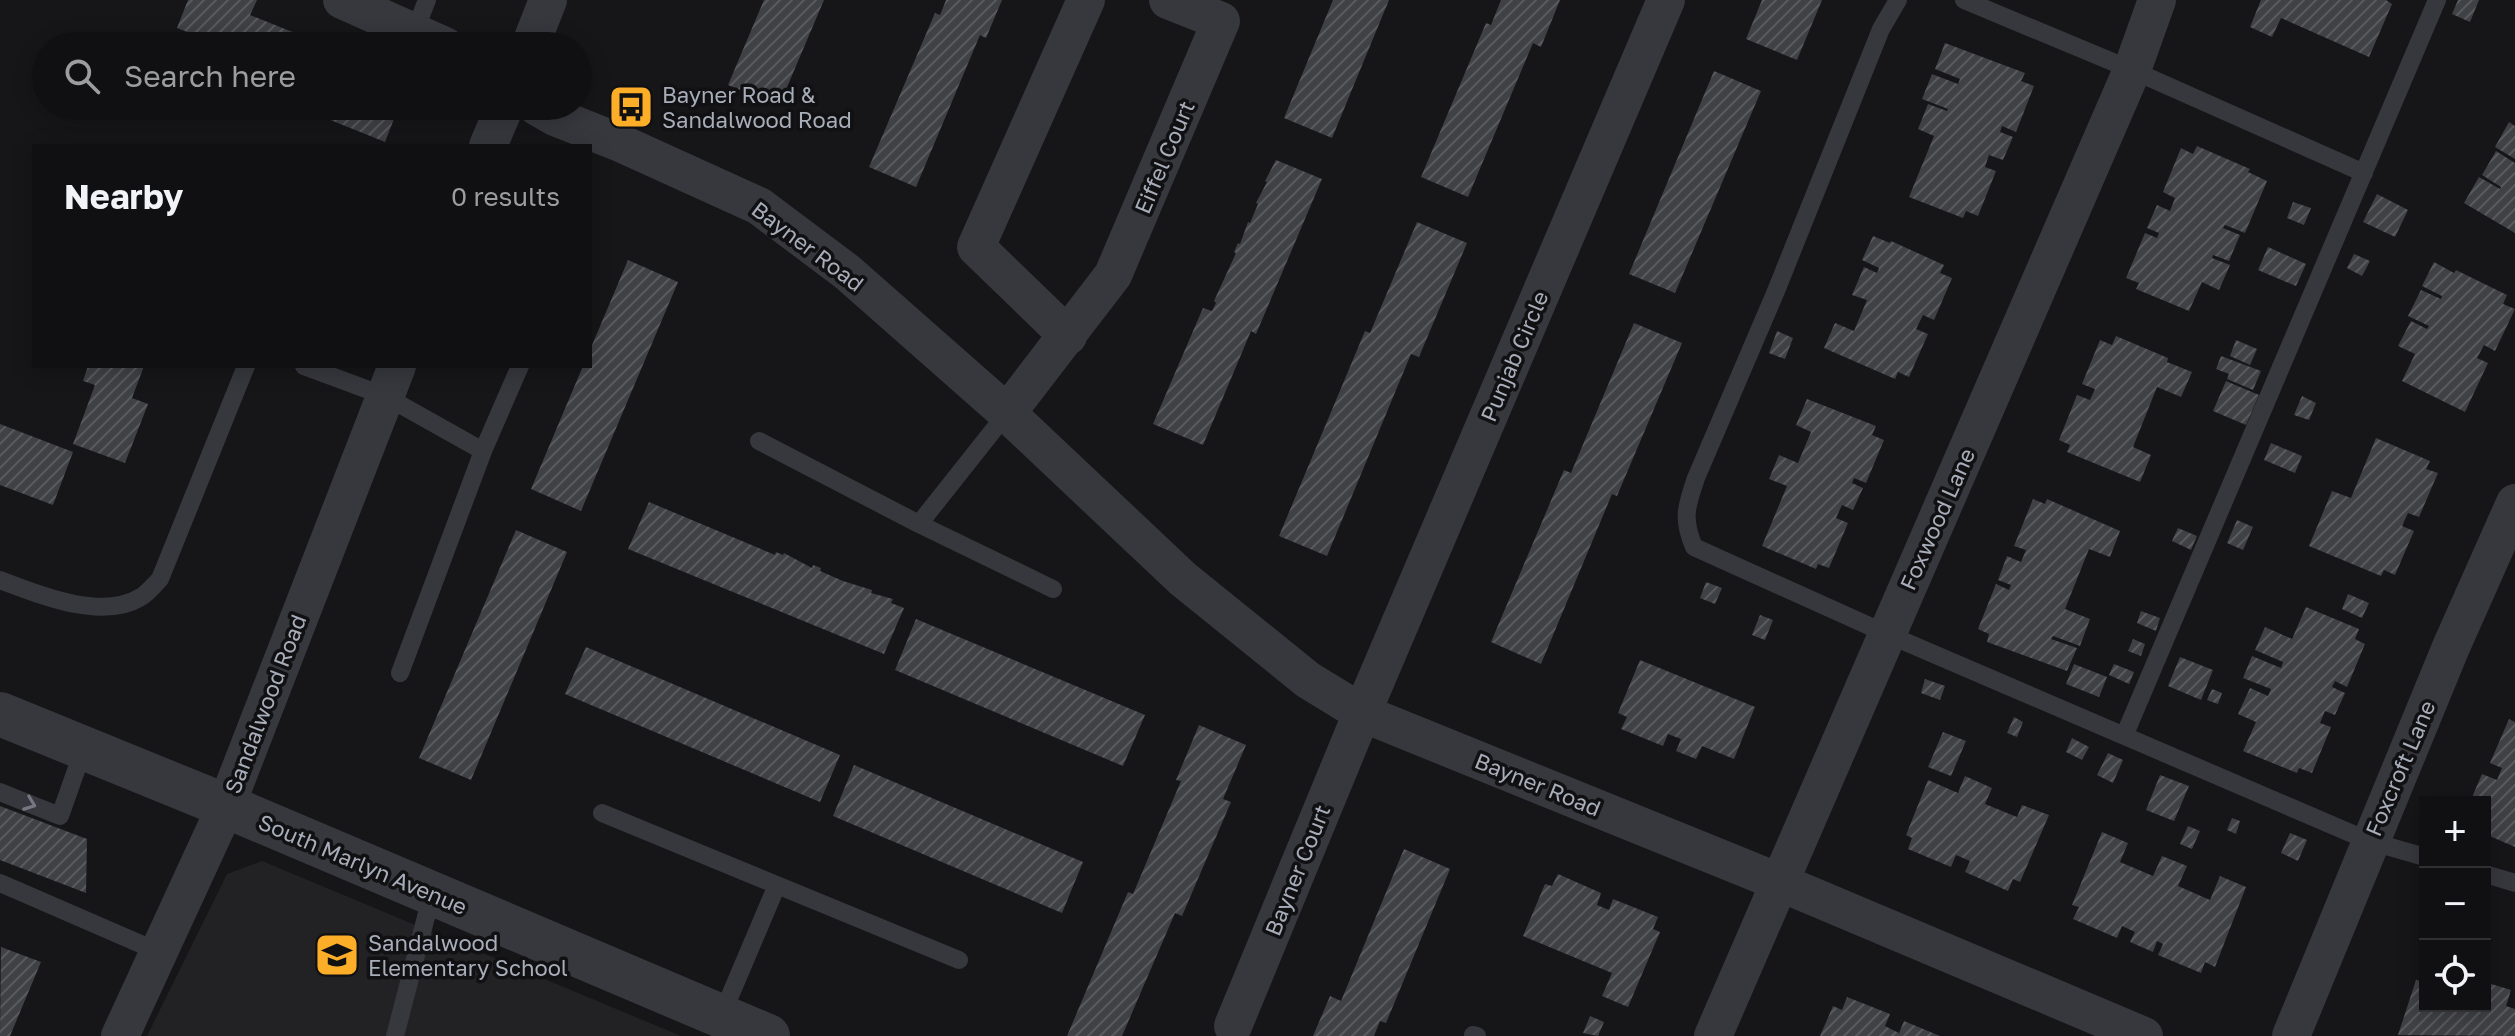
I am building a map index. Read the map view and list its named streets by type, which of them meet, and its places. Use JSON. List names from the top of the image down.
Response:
{
  "streets": {
    "street": [
      "Eiffel Court",
      "Bayner Road",
      "Punjab Circle",
      "Foxwood Lane",
      "Sandalwood Road",
      "Foxcroft Lane",
      "South Marlyn Avenue",
      "Bayner Court"
    ]
  },
  "crossings": [
    ["Eiffel Court", "Bayner Road"],
    ["Bayner Road", "Punjab Circle"],
    ["Bayner Road", "Foxwood Lane"],
    ["Bayner Road", "Bayner Court"],
    ["Punjab Circle", "Bayner Court"],
    ["Sandalwood Road", "South Marlyn Avenue"]
  ],
  "places": {
    "bus stop": ["Bayner Road & Sandalwood Road"],
    "school or university": ["Sandalwood Elementary School"]
  },
  "page": {
    "search": "Search here",
    "heading": ["Nearby", "0 results"],
    "map_buttons": ["+", "−"]
  }
}
